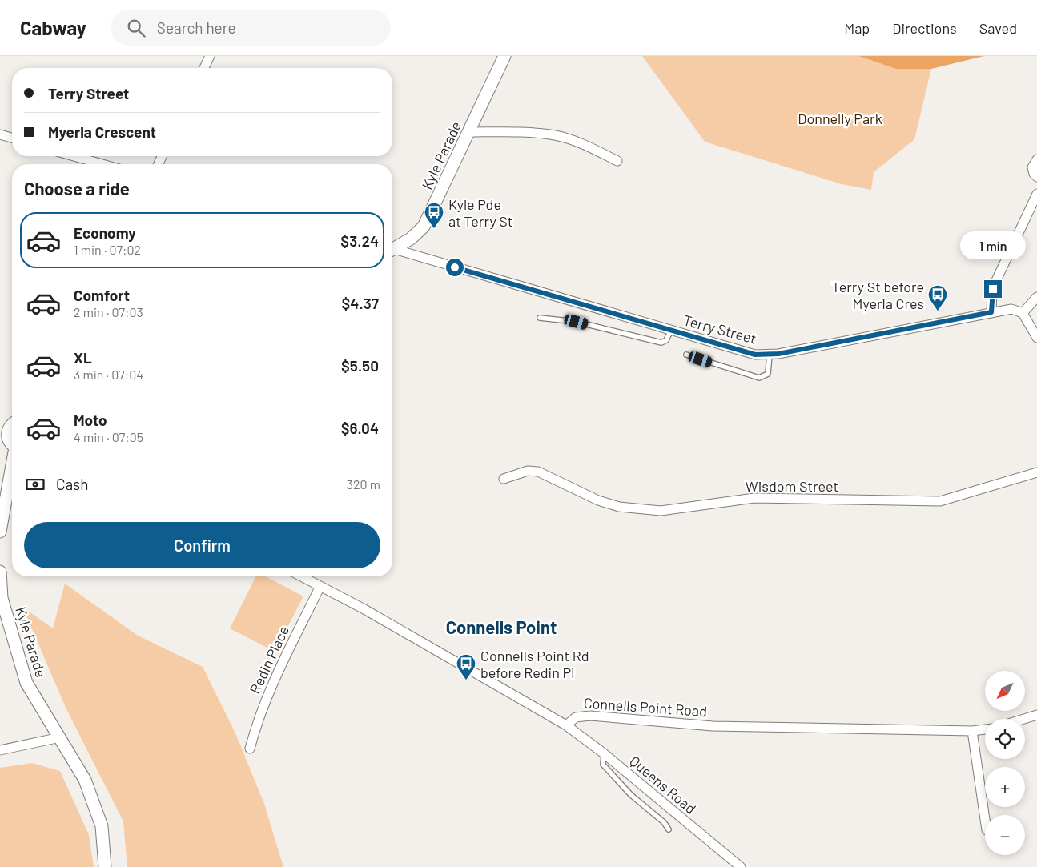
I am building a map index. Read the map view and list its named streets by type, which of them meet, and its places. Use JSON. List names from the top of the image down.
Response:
{
  "streets": {
    "street": [
      "Kyle Parade",
      "Terry Street",
      "Wisdom Street",
      "Redin Place",
      "Connells Point Road",
      "Queens Road"
    ]
  },
  "crossings": [
    ["Connells Point Road", "Queens Road"]
  ],
  "districts": ["Connells Point"],
  "parks": ["Donnelly Park"],
  "places": {
    "bus stop": ["Kyle Pde at Terry St", "Terry St before Myerla Cres", "Connells Point Rd before Redin Pl"]
  },
  "north": "bottom left",
  "page": {
    "header": "Cabway",
    "search": "Search here",
    "nav": ["Map", "Directions", "Saved"],
    "banner": ["Terry Street", "Myerla Crescent"],
    "heading": "Choose a ride",
    "list": [
      {
        "name": "Economy",
        "note": "1 min · 07:02",
        "value": "$3.24"
      },
      {
        "name": "Comfort",
        "note": "2 min · 07:03",
        "value": "$4.37"
      },
      {
        "name": "XL",
        "note": "3 min · 07:04",
        "value": "$5.50"
      },
      {
        "name": "Moto",
        "note": "4 min · 07:05",
        "value": "$6.04"
      }
    ],
    "bubble": "1 min",
    "pay": ["Cash", "320 m"],
    "buttons": "Confirm",
    "map_buttons": ["+", "−"]
  }
}
